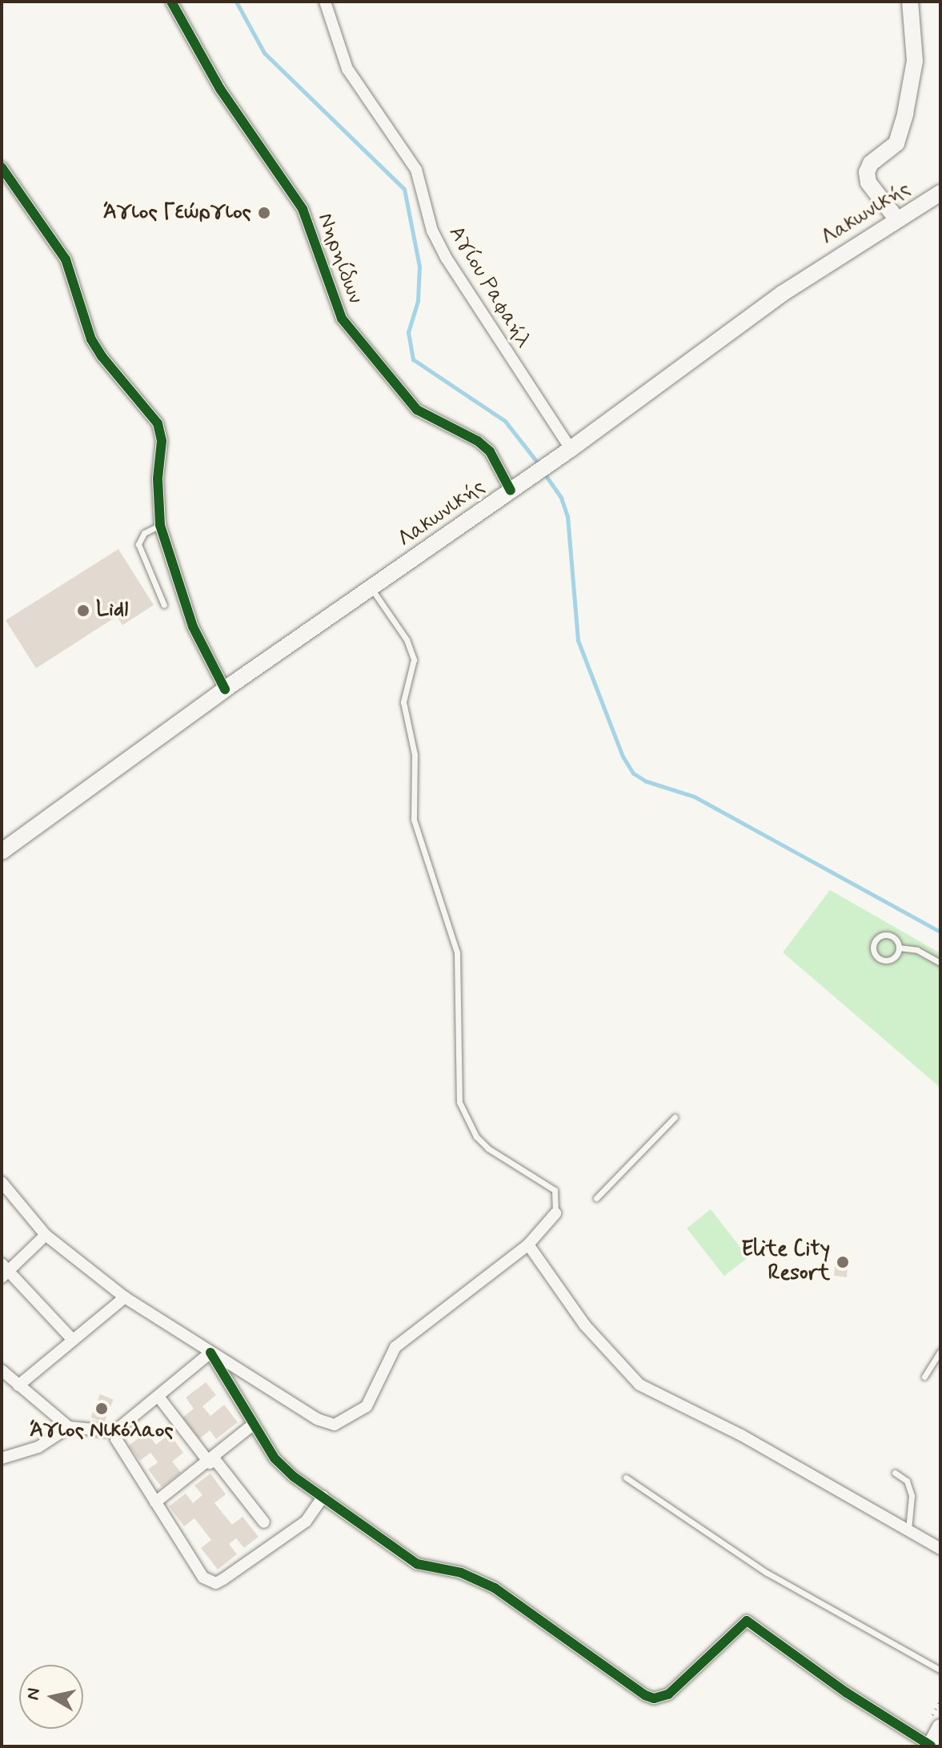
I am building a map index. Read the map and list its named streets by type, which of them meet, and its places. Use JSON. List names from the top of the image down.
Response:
{
  "streets": {
    "main road": ["Λακωνικής"],
    "street": ["Νηρηίδων", "Αγίου Ραφαήλ"]
  },
  "crossings": [
    ["Λακωνικής", "Νηρηίδων"],
    ["Λακωνικής", "Αγίου Ραφαήλ"]
  ],
  "places": [
    "Άγιος Γεώργιος",
    "Lidl",
    "Elite City Resort",
    "Άγιος Νικόλαος"
  ],
  "north": "left"
}
